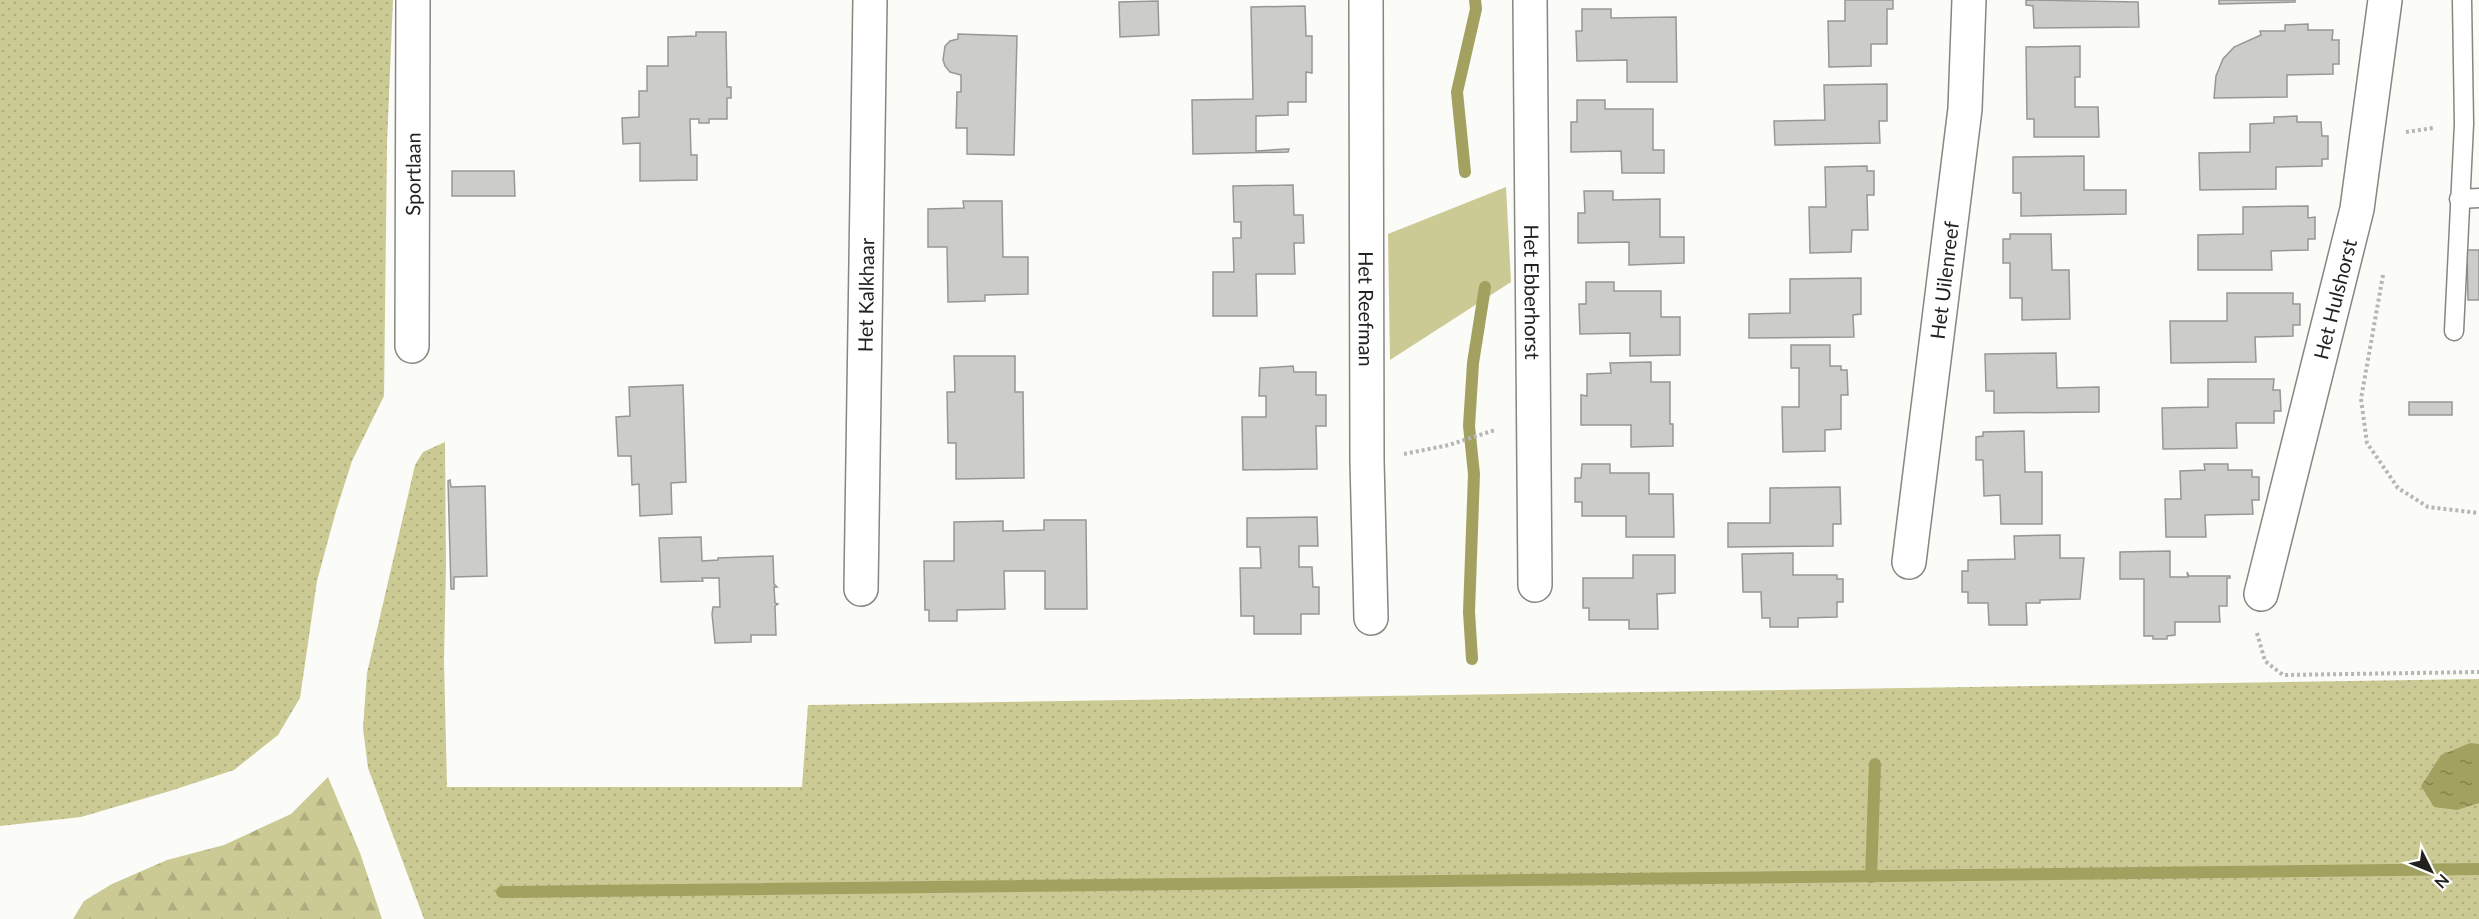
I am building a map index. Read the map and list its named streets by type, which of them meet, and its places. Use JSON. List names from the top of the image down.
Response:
{
  "streets": {
    "street": [
      "Sportlaan",
      "Het Uilenreef",
      "Het Ebberhorst",
      "Het Kalkhaar",
      "Het Hulshorst",
      "Het Reefman"
    ]
  },
  "north": "bottom right"
}
